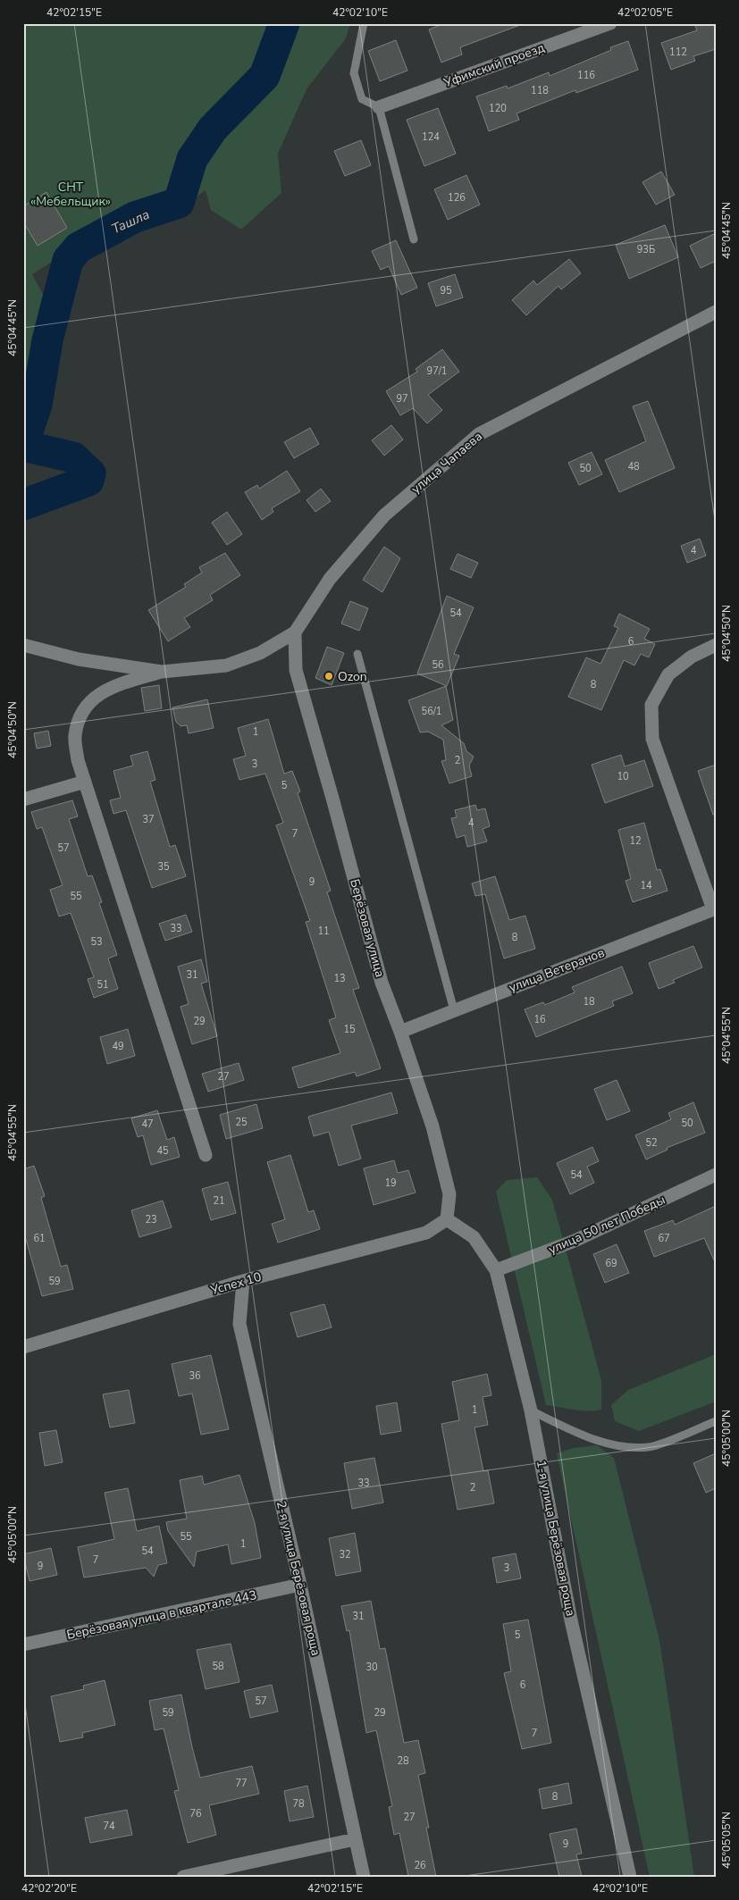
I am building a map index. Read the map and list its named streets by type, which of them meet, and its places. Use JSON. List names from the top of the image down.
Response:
{
  "streets": {
    "street": [
      "Уфимский проезд",
      "улица Чапаева",
      "Берёзовая улица",
      "улица Ветеранов",
      "улица 50 лет Победы",
      "Успех 10",
      "1-я улица Берёзовая роща",
      "2-я улица Берёзовая роща",
      "Берёзовая улица в квартале 443"
    ]
  },
  "crossings": [
    ["улица Чапаева", "Берёзовая улица"],
    ["Берёзовая улица", "улица Ветеранов"],
    ["Берёзовая улица", "Успех 10"],
    ["Берёзовая улица", "1-я улица Берёзовая роща"],
    ["улица 50 лет Победы", "1-я улица Берёзовая роща"],
    ["Успех 10", "1-я улица Берёзовая роща"],
    ["Успех 10", "2-я улица Берёзовая роща"],
    ["2-я улица Берёзовая роща", "Берёзовая улица в квартале 443"]
  ],
  "water": ["Ташла"],
  "parks": ["СНТ «Мебельщик»"],
  "places": ["Ozon"],
  "house_numbers": [
    "112",
    "116",
    "118",
    "120",
    "124",
    "126",
    "93Б",
    "95",
    "97/1",
    "97",
    "48",
    "50",
    "4",
    "54",
    "6",
    "56",
    "8",
    "56/1",
    "1",
    "2",
    "3",
    "10",
    "5",
    "37",
    "4",
    "7",
    "12",
    "57",
    "35",
    "9",
    "14",
    "55",
    "33",
    "11",
    "8",
    "53",
    "31",
    "13",
    "51",
    "18",
    "16",
    "29",
    "15",
    "49",
    "27",
    "25",
    "50",
    "47",
    "52",
    "45",
    "54",
    "19",
    "21",
    "23",
    "61",
    "67",
    "69",
    "59",
    "36",
    "1",
    "33",
    "2",
    "55",
    "1",
    "54",
    "32",
    "7",
    "9",
    "3",
    "31",
    "5",
    "58",
    "30",
    "6",
    "57",
    "59",
    "29",
    "7",
    "28",
    "77",
    "8",
    "78",
    "76",
    "27",
    "74",
    "9",
    "26"
  ],
  "coordinates": [
    "42°02'15\"E",
    "42°02'10\"E",
    "42°02'05\"E",
    "45°04'45\"N",
    "45°04'50\"N",
    "45°04'55\"N",
    "45°05'00\"N",
    "45°05'05\"N",
    "42°02'20\"E"
  ]
}
